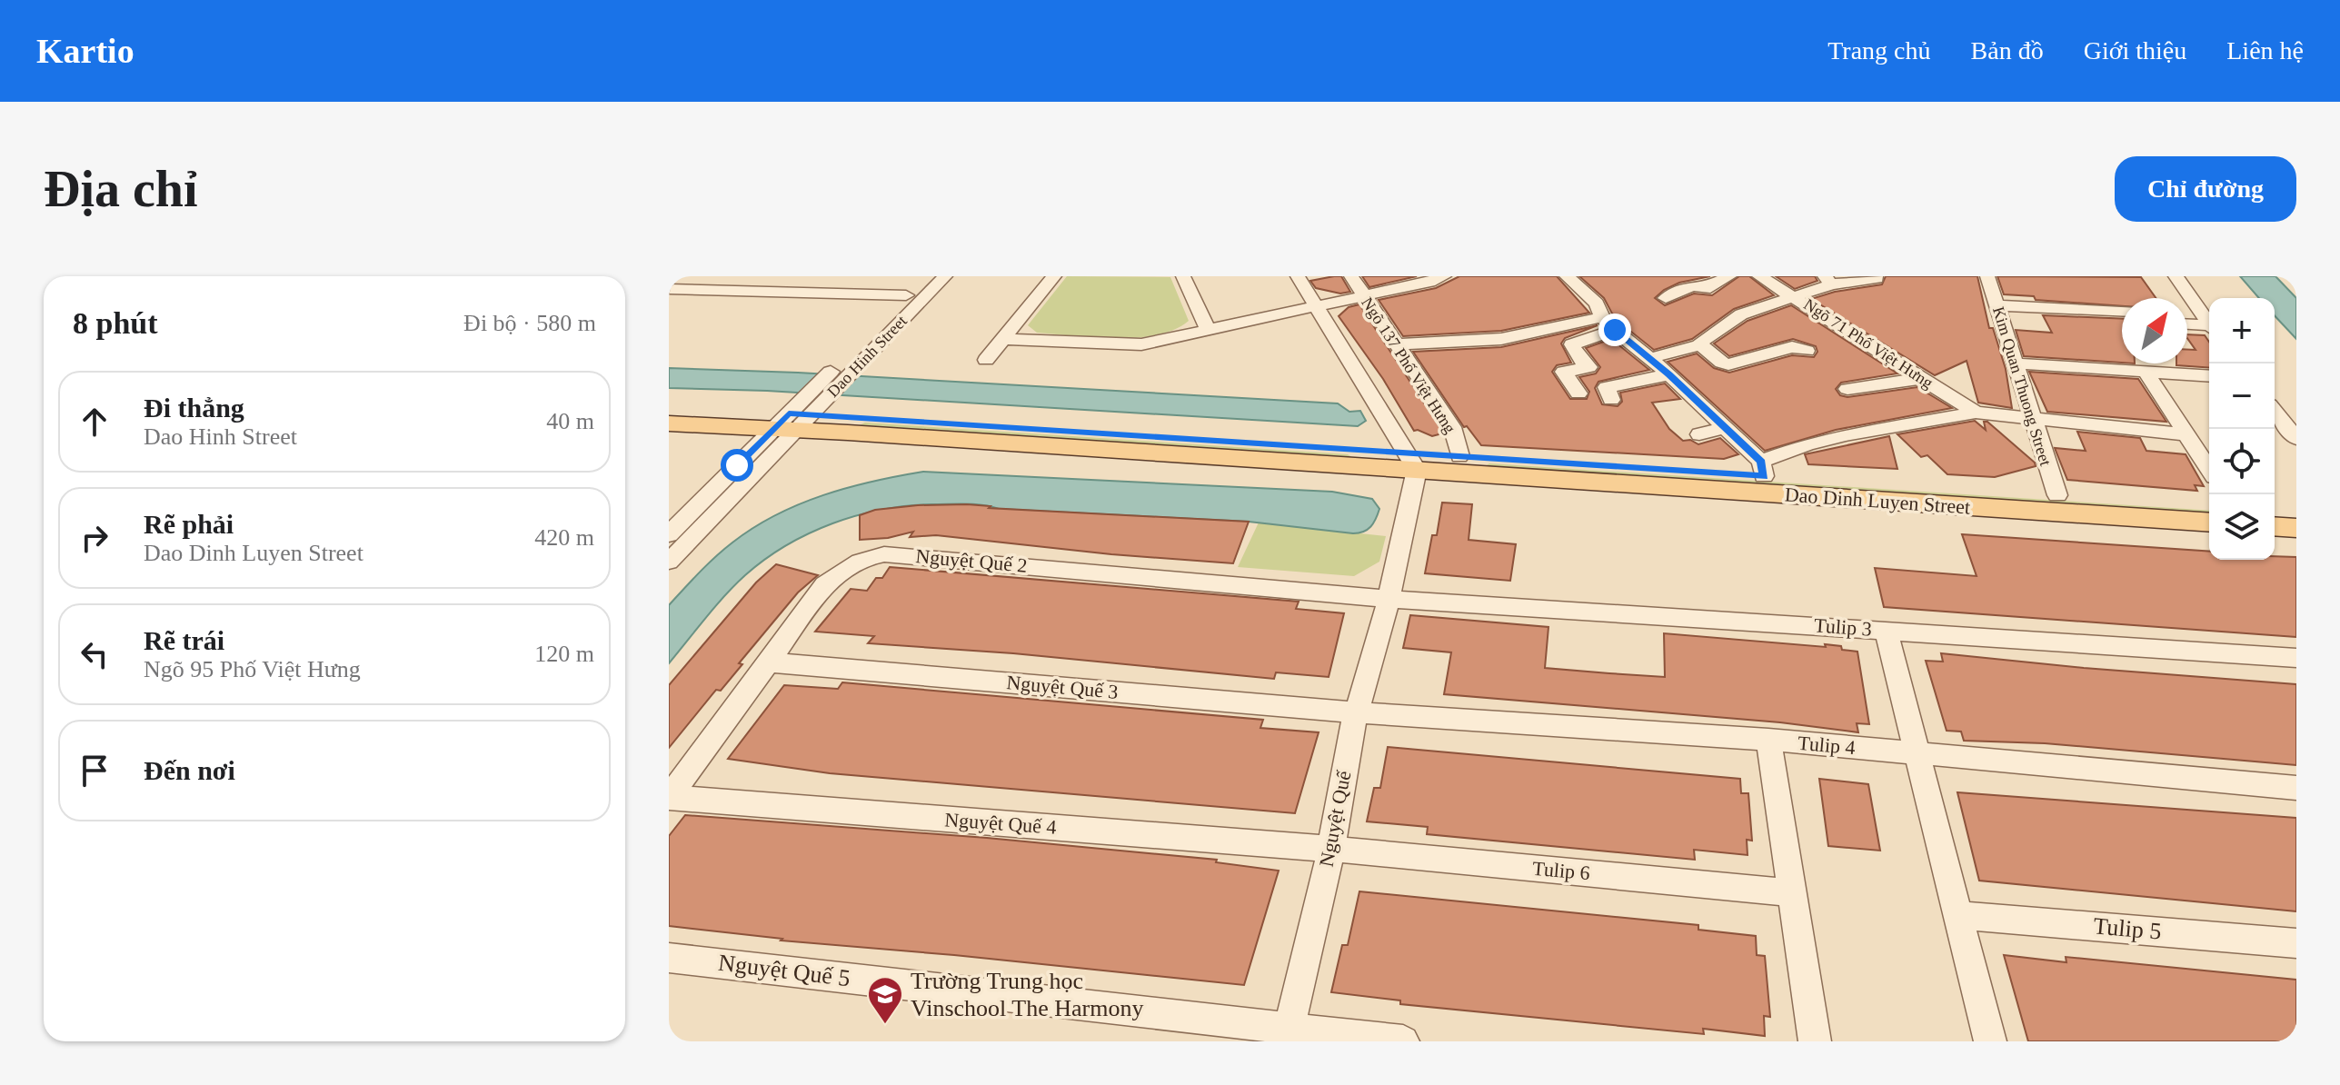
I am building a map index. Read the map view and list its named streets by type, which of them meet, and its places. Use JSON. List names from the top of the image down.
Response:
{
  "streets": {
    "main road": ["Dao Dinh Luyen Street"],
    "street": [
      "Ngõ 71 Phố Việt Hưng",
      "Dao Hinh Street",
      "Ngõ 137 Phố Việt Hưng",
      "Kim Quan Thuong Street",
      "Nguyệt Quế 2",
      "Tulip 3",
      "Nguyệt Quế 3",
      "Tulip 4",
      "Nguyệt Quế",
      "Nguyệt Quế 4",
      "Tulip 6",
      "Tulip 5",
      "Nguyệt Quế 5"
    ]
  },
  "crossings": [
    ["Dao Hinh Street", "Dao Dinh Luyen Street"],
    ["Ngõ 137 Phố Việt Hưng", "Dao Dinh Luyen Street"],
    ["Kim Quan Thuong Street", "Dao Dinh Luyen Street"],
    ["Dao Dinh Luyen Street", "Nguyệt Quế"],
    ["Nguyệt Quế 2", "Tulip 3"],
    ["Nguyệt Quế 2", "Nguyệt Quế 3"],
    ["Nguyệt Quế 2", "Nguyệt Quế"],
    ["Nguyệt Quế 2", "Nguyệt Quế 4"],
    ["Tulip 3", "Nguyệt Quế"],
    ["Nguyệt Quế 3", "Tulip 4"],
    ["Nguyệt Quế 3", "Nguyệt Quế"],
    ["Tulip 4", "Nguyệt Quế"],
    ["Nguyệt Quế", "Nguyệt Quế 4"],
    ["Nguyệt Quế", "Tulip 6"],
    ["Nguyệt Quế", "Nguyệt Quế 5"],
    ["Nguyệt Quế 4", "Tulip 6"]
  ],
  "places": {
    "school or university": ["Trường Trung học Vinschool The Harmony"]
  },
  "north": "top right",
  "page": {
    "header": "Kartio",
    "nav": [
      "Trang chủ",
      "Bản đồ",
      "Giới thiệu",
      "Liên hệ"
    ],
    "buttons": "Chỉ đường",
    "title": "Địa chỉ",
    "heading": ["8 phút", "Đi bộ · 580 m"],
    "map_buttons": ["+", "−"],
    "list": [
      ["Đi thẳng", "Dao Hinh Street", "40 m"],
      ["Rẽ phải", "Dao Dinh Luyen Street", "420 m"],
      ["Rẽ trái", "Ngõ 95 Phố Việt Hưng", "120 m"],
      "Đến nơi"
    ]
  }
}
